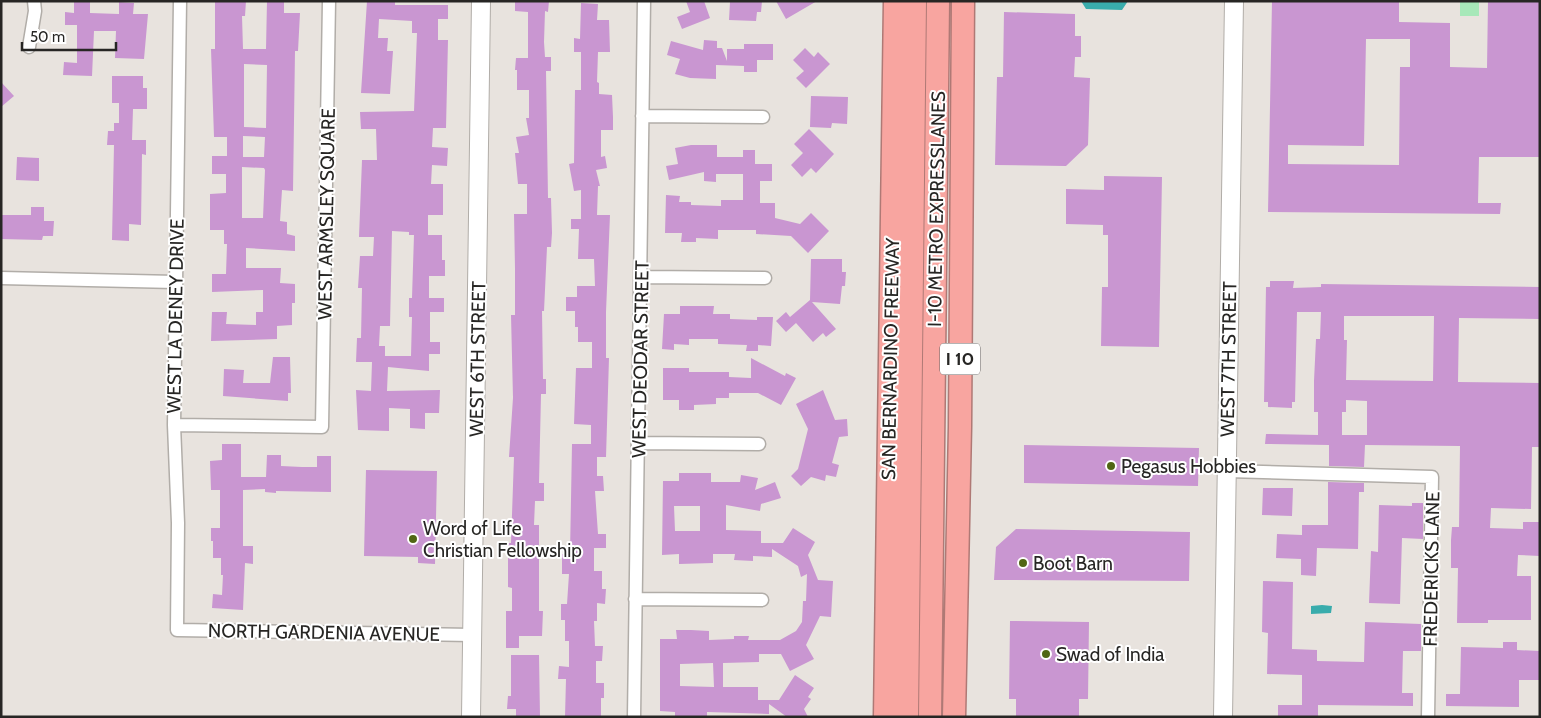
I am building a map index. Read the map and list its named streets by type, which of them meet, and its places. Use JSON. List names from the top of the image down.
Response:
{
  "streets": {
    "highway": ["I-10 METRO EXPRESSLANES", "SAN BERNARDINO FREEWAY", "I 10"],
    "street": [
      "WEST ARMSLEY SQUARE",
      "WEST LA DENEY DRIVE",
      "WEST 6TH STREET",
      "WEST DEODAR STREET",
      "WEST 7TH STREET",
      "FREDERICKS LANE",
      "NORTH GARDENIA AVENUE"
    ]
  },
  "crossings": [
    ["WEST ARMSLEY SQUARE", "WEST LA DENEY DRIVE"],
    ["WEST LA DENEY DRIVE", "NORTH GARDENIA AVENUE"],
    ["WEST 6TH STREET", "NORTH GARDENIA AVENUE"],
    ["WEST 7TH STREET", "FREDERICKS LANE"]
  ],
  "places": [
    "Pegasus Hobbies",
    "Word of Life Christian Fellowship",
    "Boot Barn",
    "Swad of India"
  ],
  "scale_bar": "50 m"
}
